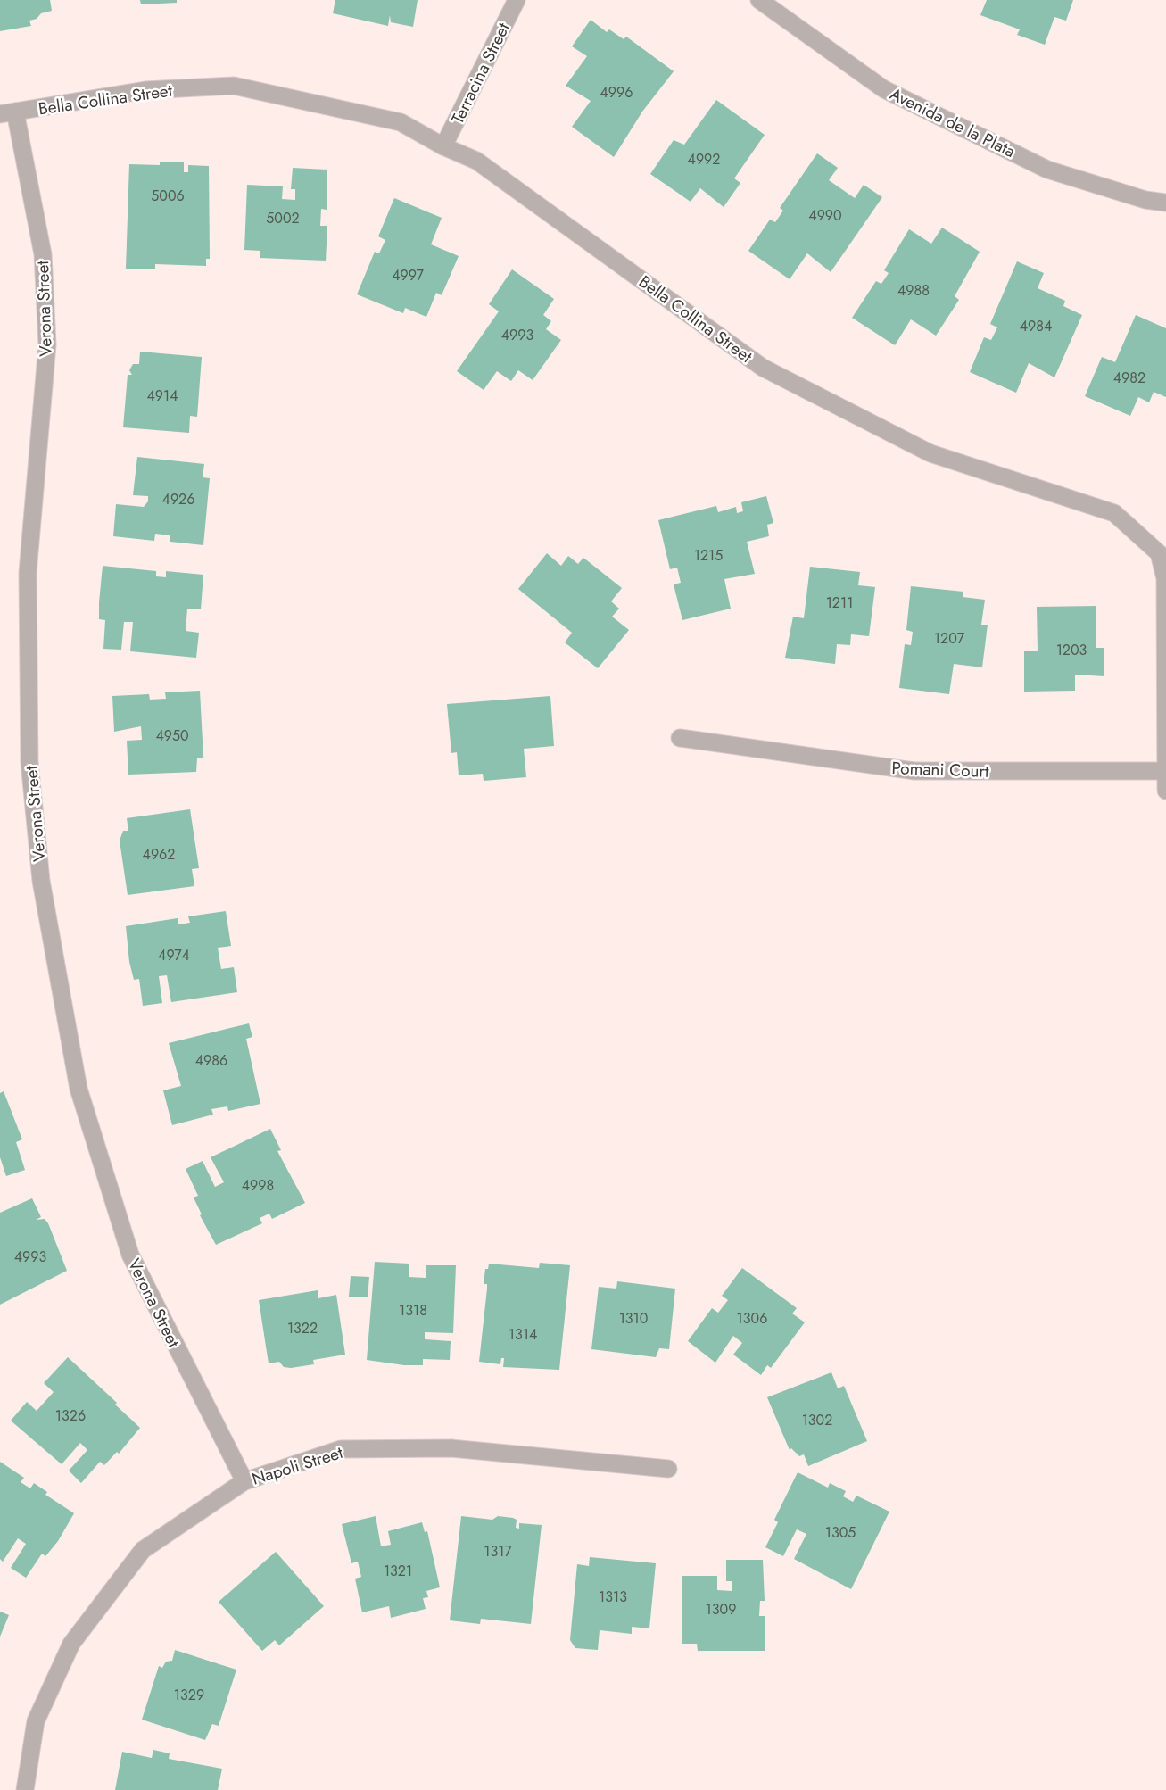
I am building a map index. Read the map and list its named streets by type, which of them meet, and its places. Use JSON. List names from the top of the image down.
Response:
{
  "streets": {
    "street": [
      "Terracina Street",
      "Bella Collina Street",
      "Avenida de la Plata",
      "Verona Street",
      "Pomani Court",
      "Napoli Street"
    ]
  },
  "crossings": [
    ["Terracina Street", "Bella Collina Street"],
    ["Bella Collina Street", "Verona Street"],
    ["Bella Collina Street", "Pomani Court"],
    ["Verona Street", "Napoli Street"]
  ],
  "house_numbers": [
    "4996",
    "4992",
    "5006",
    "4990",
    "5002",
    "4997",
    "4988",
    "4984",
    "4993",
    "4982",
    "4914",
    "4926",
    "1215",
    "1211",
    "1207",
    "1203",
    "4950",
    "4962",
    "4974",
    "4986",
    "4998",
    "4993",
    "1318",
    "1310",
    "1306",
    "1322",
    "1314",
    "1326",
    "1302",
    "1305",
    "1317",
    "1321",
    "1313",
    "1309",
    "1329"
  ]
}
